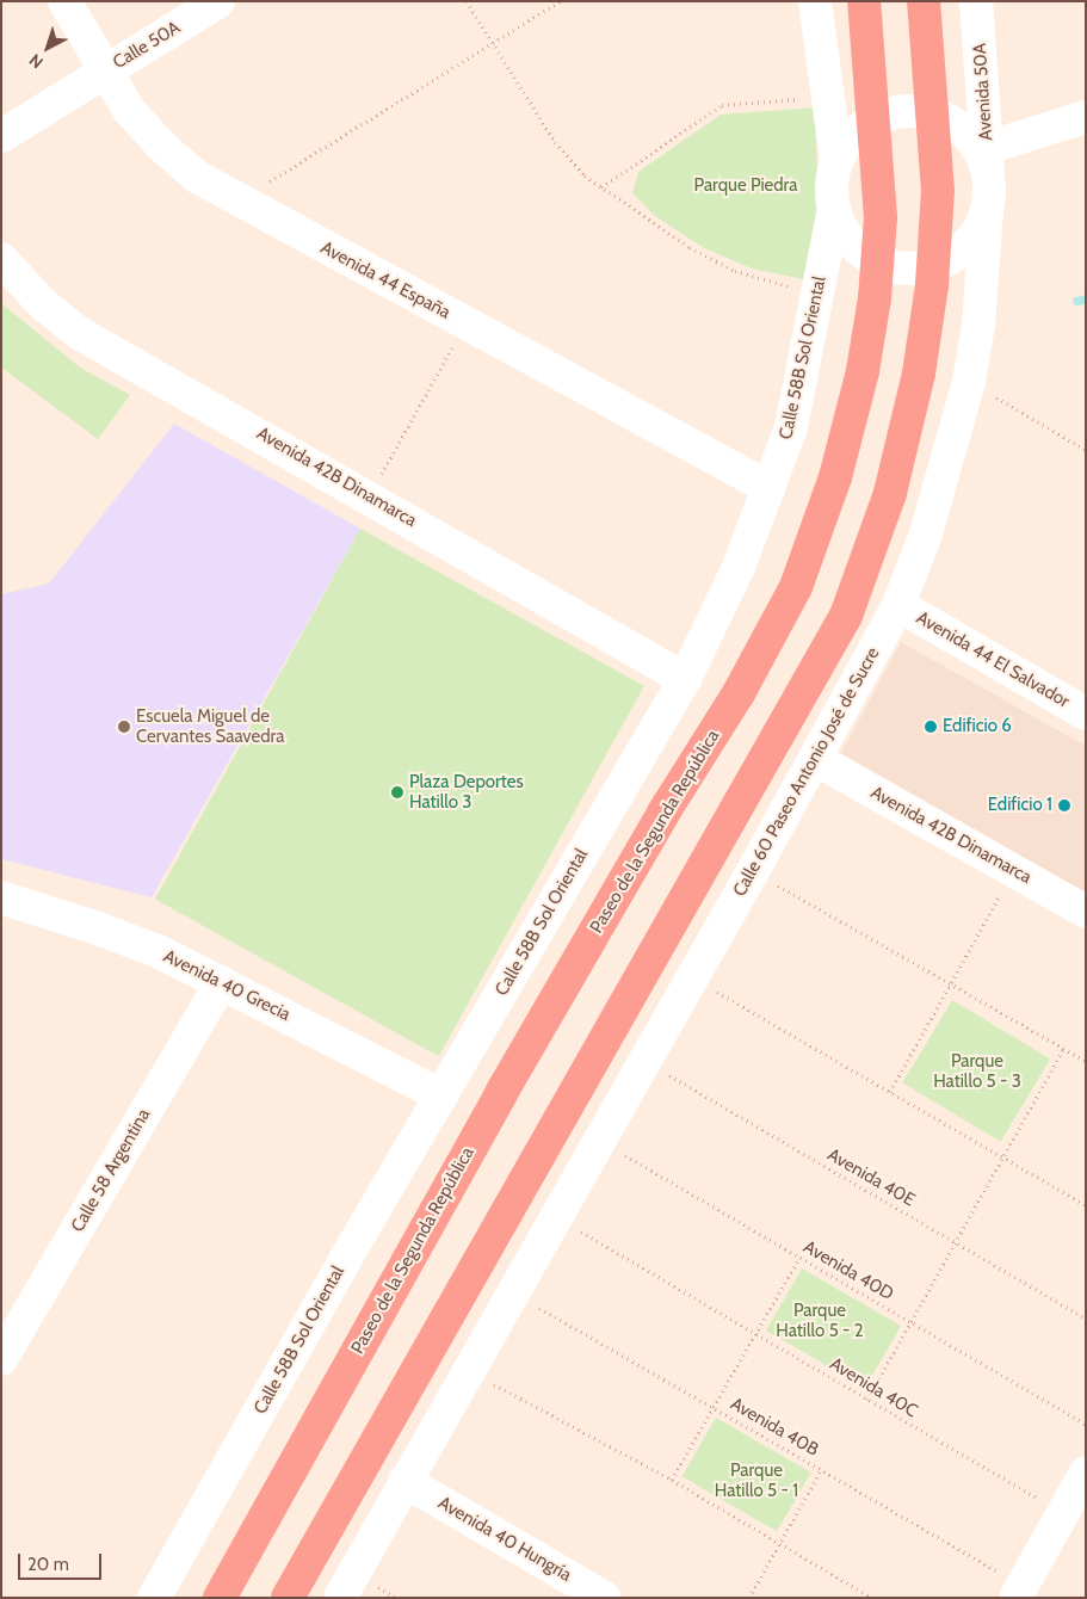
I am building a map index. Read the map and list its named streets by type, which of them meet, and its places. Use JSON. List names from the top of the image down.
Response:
{
  "streets": {
    "highway": ["Paseo de la Segunda República"],
    "street": [
      "Calle 50A",
      "Avenida 50A",
      "Avenida 44 España",
      "Calle 58B Sol Oriental",
      "Avenida 42B Dinamarca",
      "Avenida 44 El Salvador",
      "Calle 60 Paseo Antonio José de Sucre",
      "Avenida 40 Grecia",
      "Calle 58 Argentina",
      "Avenida 40 Hungría"
    ],
    "path": [
      "Avenida 40E",
      "Avenida 40D",
      "Avenida 40C",
      "Avenida 40B"
    ]
  },
  "crossings": [
    ["Calle 50A", "Avenida 44 España"],
    ["Avenida 50A", "Calle 58B Sol Oriental"],
    ["Avenida 50A", "Calle 60 Paseo Antonio José de Sucre"],
    ["Avenida 44 España", "Calle 58B Sol Oriental"],
    ["Calle 58B Sol Oriental", "Avenida 42B Dinamarca"],
    ["Calle 58B Sol Oriental", "Calle 60 Paseo Antonio José de Sucre"],
    ["Calle 58B Sol Oriental", "Avenida 40 Grecia"],
    ["Avenida 42B Dinamarca", "Calle 60 Paseo Antonio José de Sucre"],
    ["Avenida 44 El Salvador", "Calle 60 Paseo Antonio José de Sucre"],
    ["Calle 60 Paseo Antonio José de Sucre", "Avenida 40E"],
    ["Calle 60 Paseo Antonio José de Sucre", "Avenida 40D"],
    ["Calle 60 Paseo Antonio José de Sucre", "Avenida 40C"],
    ["Calle 60 Paseo Antonio José de Sucre", "Avenida 40B"],
    ["Avenida 40 Grecia", "Calle 58 Argentina"]
  ],
  "parks": [
    "Parque Piedra",
    "Parque Hatillo 5 - 3",
    "Parque Hatillo 5 - 2",
    "Parque Hatillo 5 - 1"
  ],
  "places": [
    "Escuela Miguel de Cervantes Saavedra",
    "Edificio 6",
    "Plaza Deportes Hatillo 3",
    "Edificio 1"
  ],
  "scale_bar": "20 m",
  "north": "bottom left"
}
